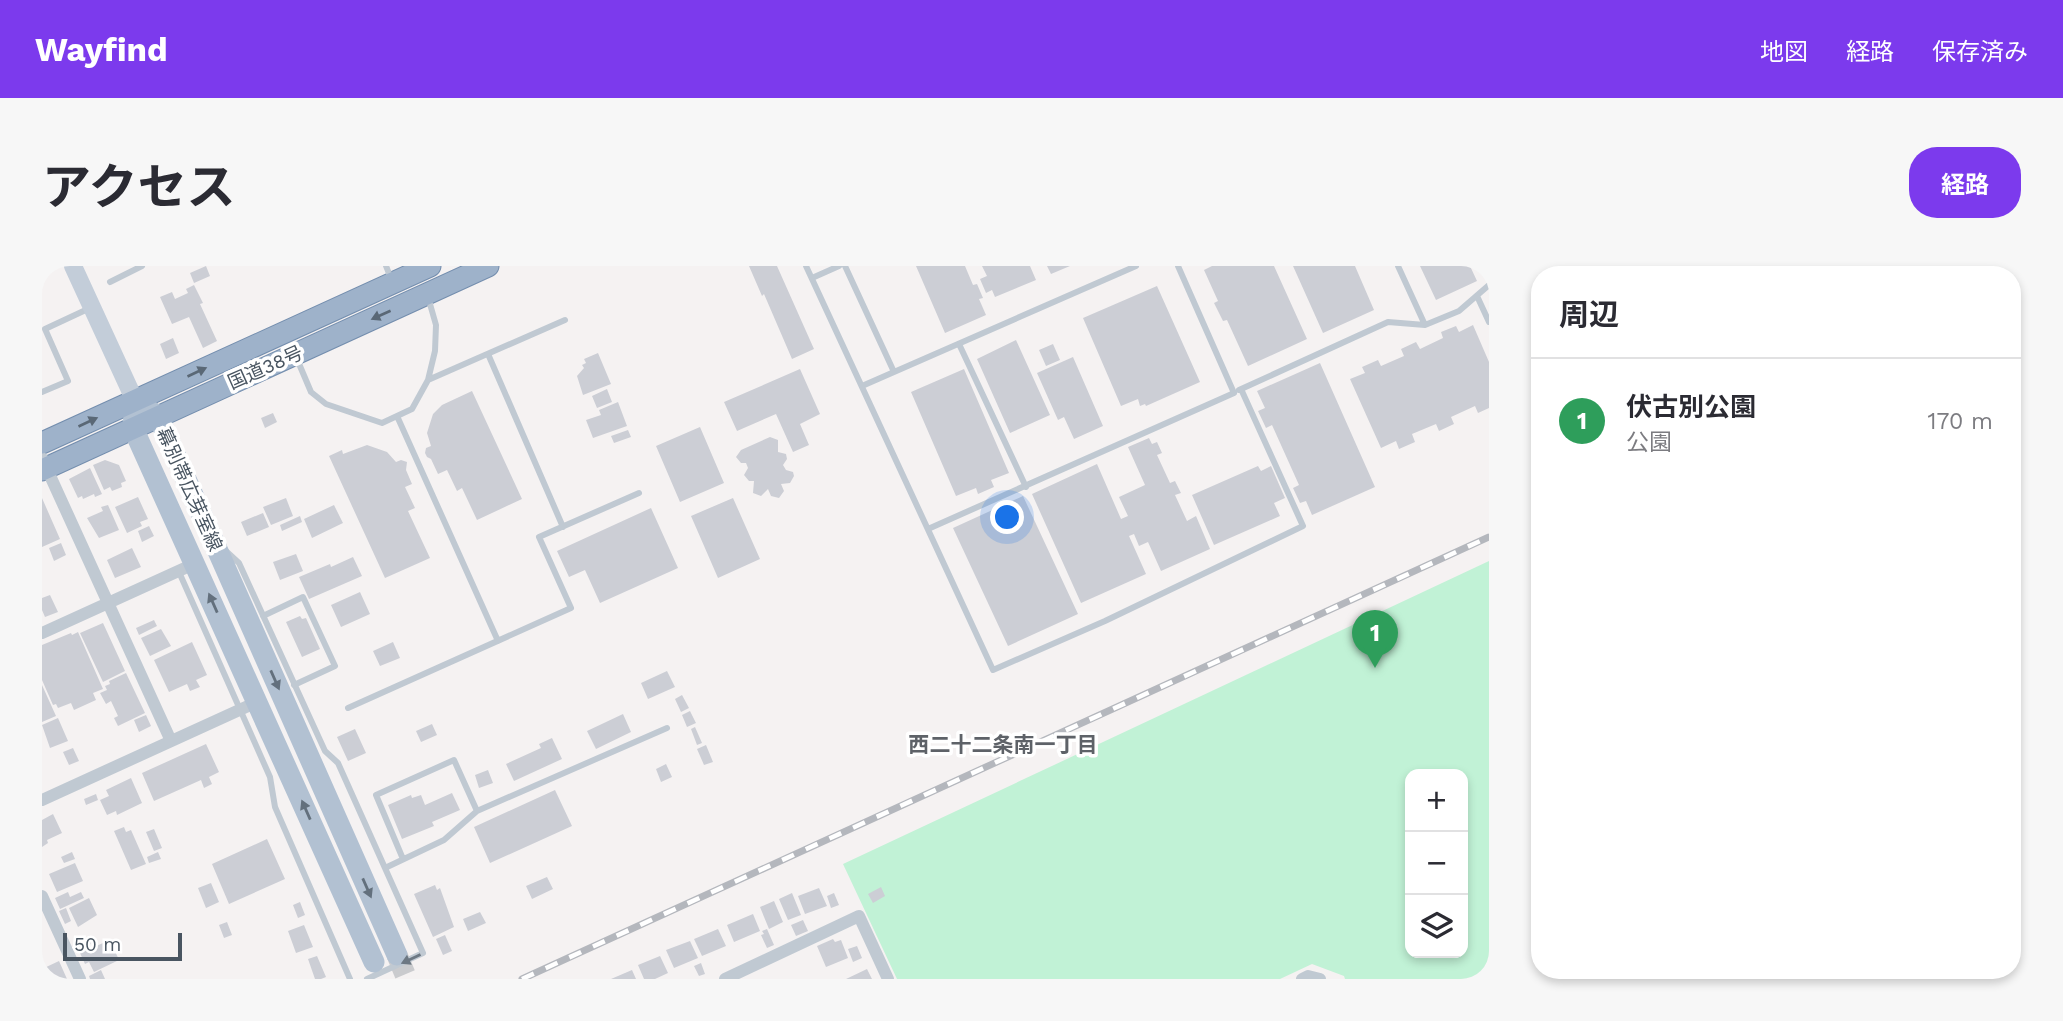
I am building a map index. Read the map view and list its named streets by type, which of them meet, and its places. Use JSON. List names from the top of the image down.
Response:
{
  "streets": {
    "highway": ["国道38号"],
    "main road": ["幕別帯広芽室線"]
  },
  "crossings": [
    ["国道38号", "幕別帯広芽室線"]
  ],
  "districts": ["西二十二条南一丁目"],
  "scale_bar": "50 m",
  "page": {
    "header": "Wayfind",
    "nav": ["地図", "経路", "保存済み"],
    "title": "アクセス",
    "buttons": "経路",
    "heading": "周辺",
    "list": [
      {
        "mark": "1",
        "name": "伏古別公園",
        "note": "公園",
        "value": "170 m"
      }
    ],
    "pins": "1",
    "map_buttons": ["+", "−"],
    "scale": "50 m"
  }
}
